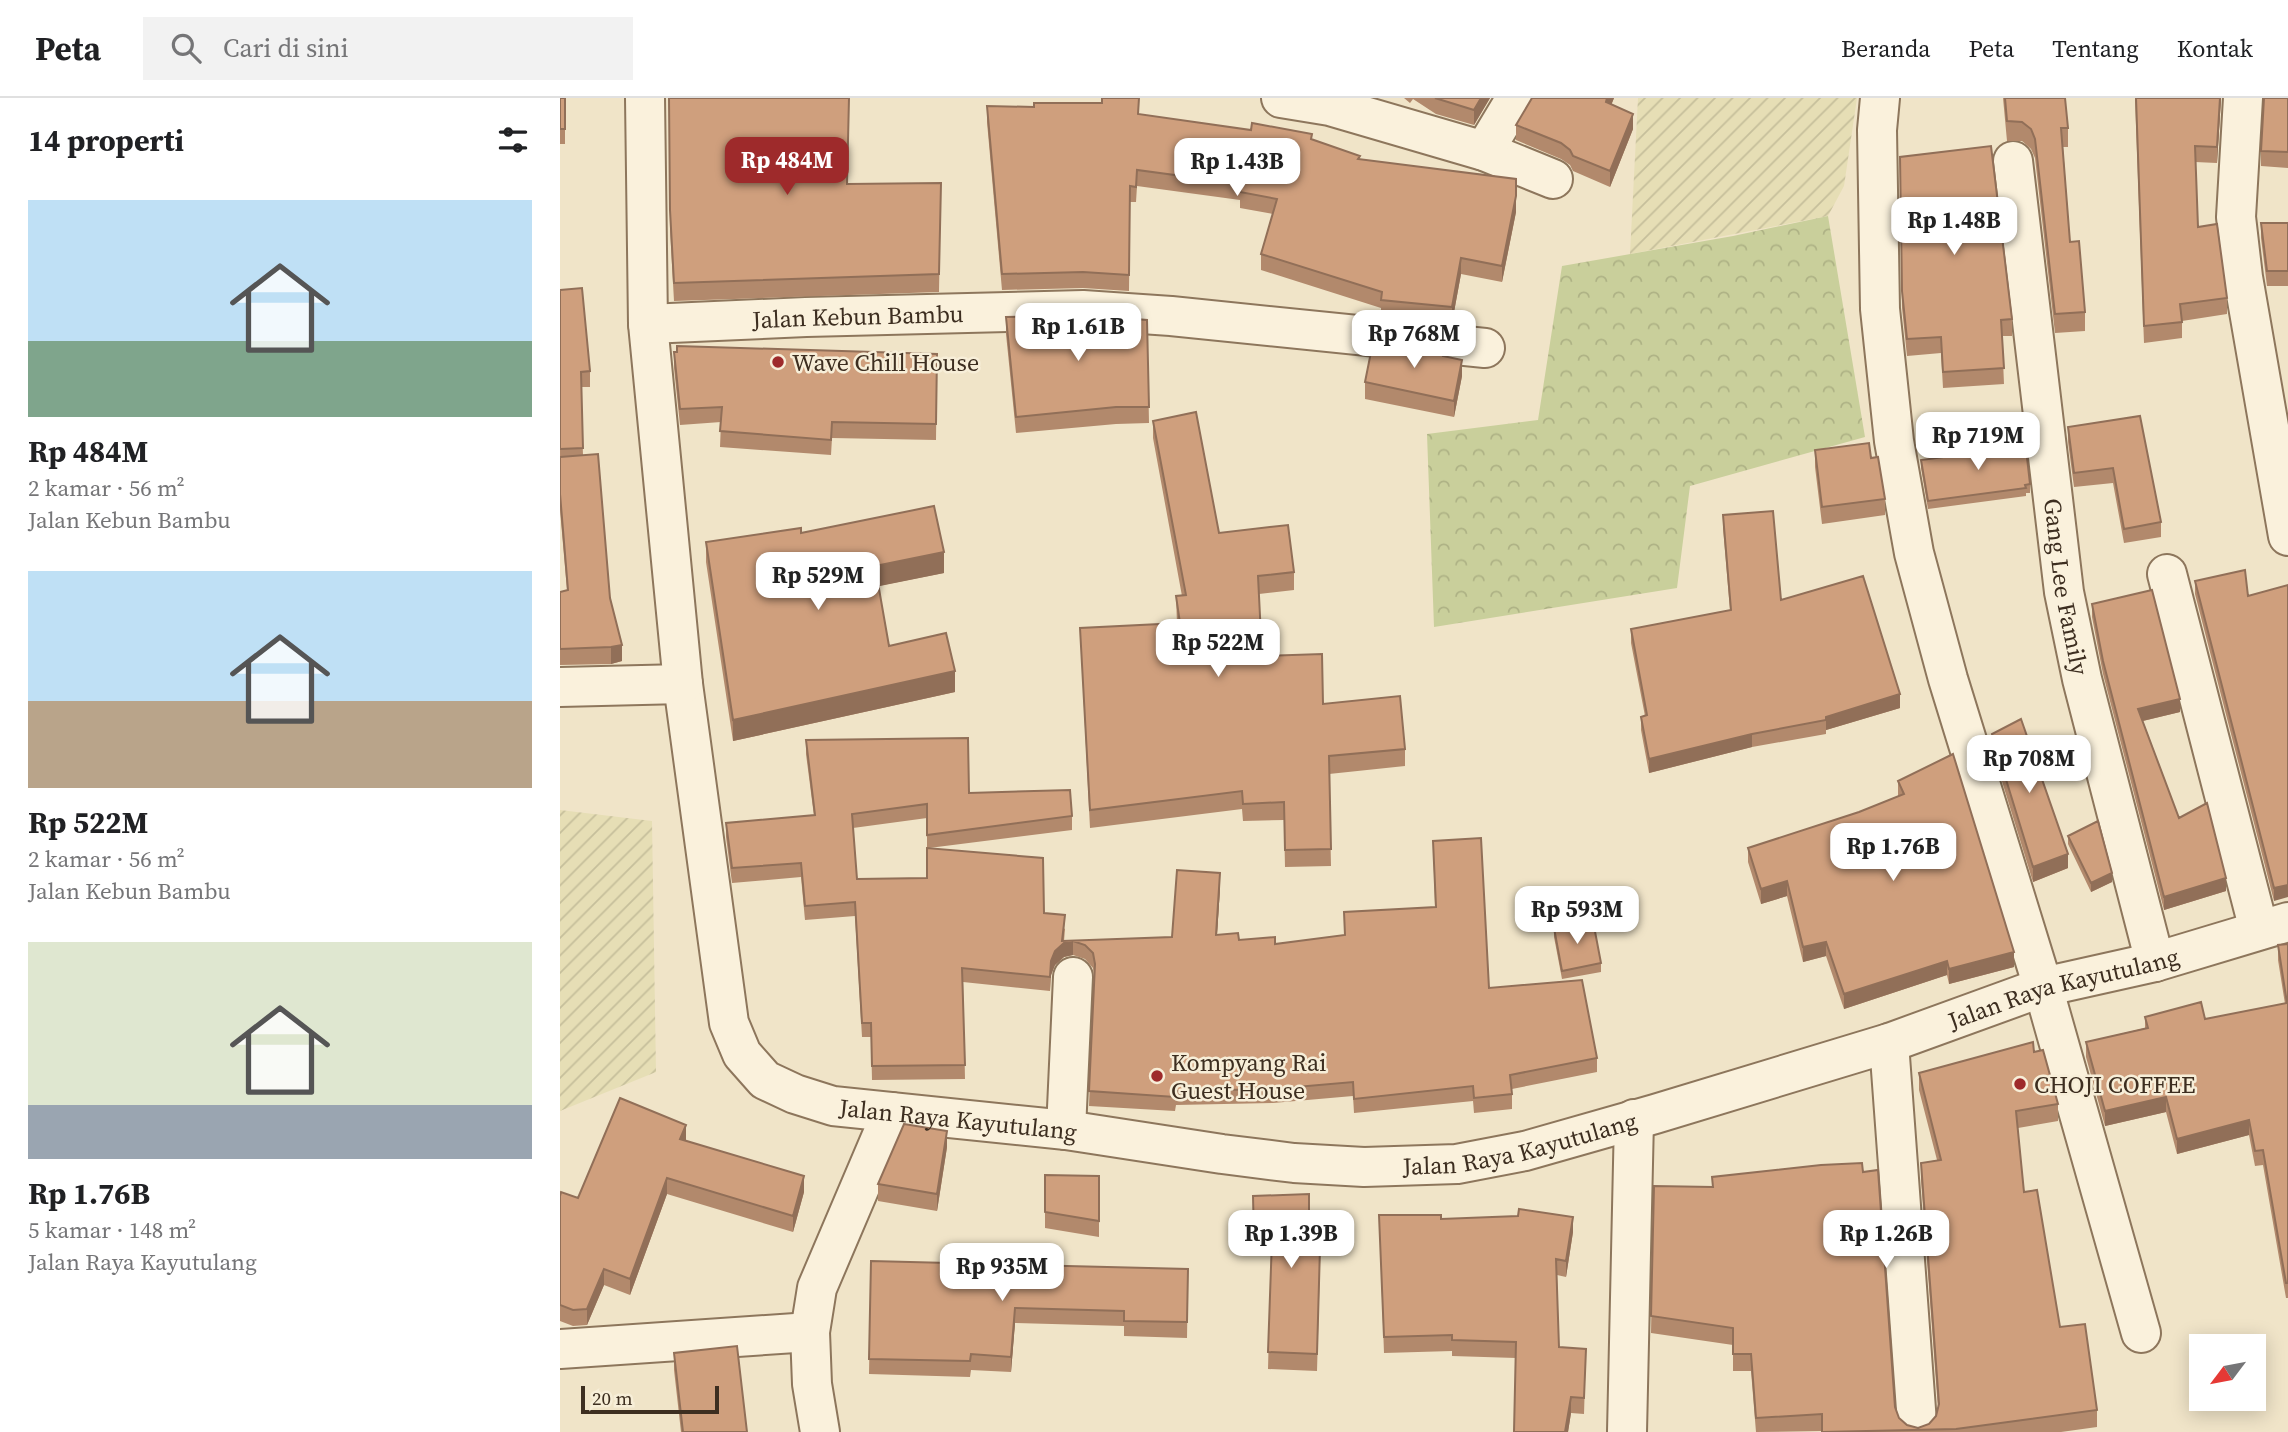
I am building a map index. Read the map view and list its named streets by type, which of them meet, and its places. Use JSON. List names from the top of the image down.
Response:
{
  "streets": {
    "street": ["Jalan Kebun Bambu", "Gang Lee Family", "Jalan Raya Kayutulang"]
  },
  "crossings": [
    ["Jalan Kebun Bambu", "Jalan Raya Kayutulang"],
    ["Gang Lee Family", "Jalan Raya Kayutulang"]
  ],
  "places": ["Wave Chill House", "Kompyang Rai Guest House", "CHOJI COFFEE"],
  "scale_bar": "20 m",
  "north": "bottom left",
  "page": {
    "header": "Peta",
    "search": "Cari di sini",
    "nav": [
      "Beranda",
      "Peta",
      "Tentang",
      "Kontak"
    ],
    "heading": "14 properti",
    "price": [
      "Rp 484M",
      "Rp 1.43B",
      "Rp 1.48B",
      "Rp 1.61B",
      "Rp 768M",
      "Rp 719M",
      "Rp 529M",
      "Rp 522M",
      "Rp 708M",
      "Rp 1.76B",
      "Rp 593M",
      "Rp 1.39B",
      "Rp 1.26B",
      "Rp 935M"
    ],
    "list": [
      {
        "name": "Rp 484M",
        "note": "2 kamar · 56 m² · Jalan Kebun Bambu"
      },
      {
        "name": "Rp 522M",
        "note": "2 kamar · 56 m² · Jalan Kebun Bambu"
      },
      {
        "name": "Rp 1.76B",
        "note": "5 kamar · 148 m² · Jalan Raya Kayutulang"
      }
    ],
    "scale": "20 m"
  }
}
